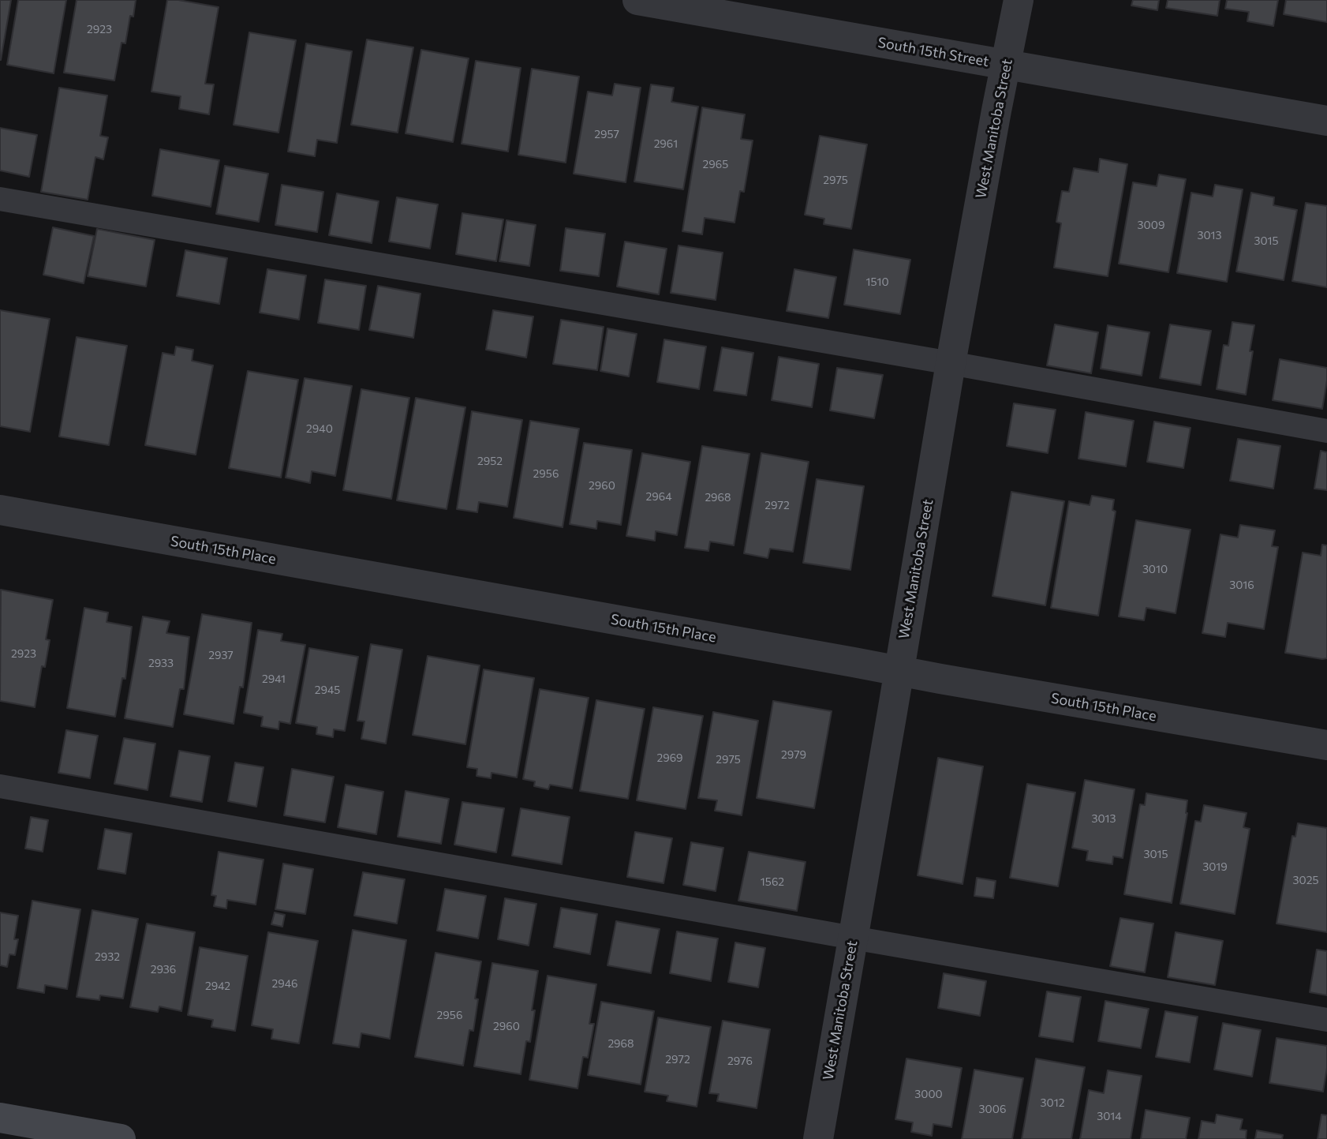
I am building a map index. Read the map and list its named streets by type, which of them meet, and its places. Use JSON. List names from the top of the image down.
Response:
{
  "streets": {
    "street": ["South 15th Street", "West Manitoba Street", "South 15th Place"]
  },
  "crossings": [
    ["South 15th Street", "West Manitoba Street"],
    ["West Manitoba Street", "South 15th Place"]
  ],
  "house_numbers": [
    "2923",
    "2957",
    "2961",
    "2965",
    "2975",
    "3009",
    "3013",
    "3015",
    "1510",
    "2940",
    "2952",
    "2956",
    "2960",
    "2964",
    "2968",
    "2972",
    "3010",
    "3016",
    "2923",
    "2937",
    "2933",
    "2941",
    "2945",
    "2979",
    "2969",
    "2975",
    "3013",
    "3015",
    "3019",
    "3025",
    "1562",
    "2932",
    "2936",
    "2946",
    "2942",
    "2956",
    "2960",
    "2968",
    "2972",
    "2976",
    "3000",
    "3012",
    "3006",
    "3014"
  ]
}
